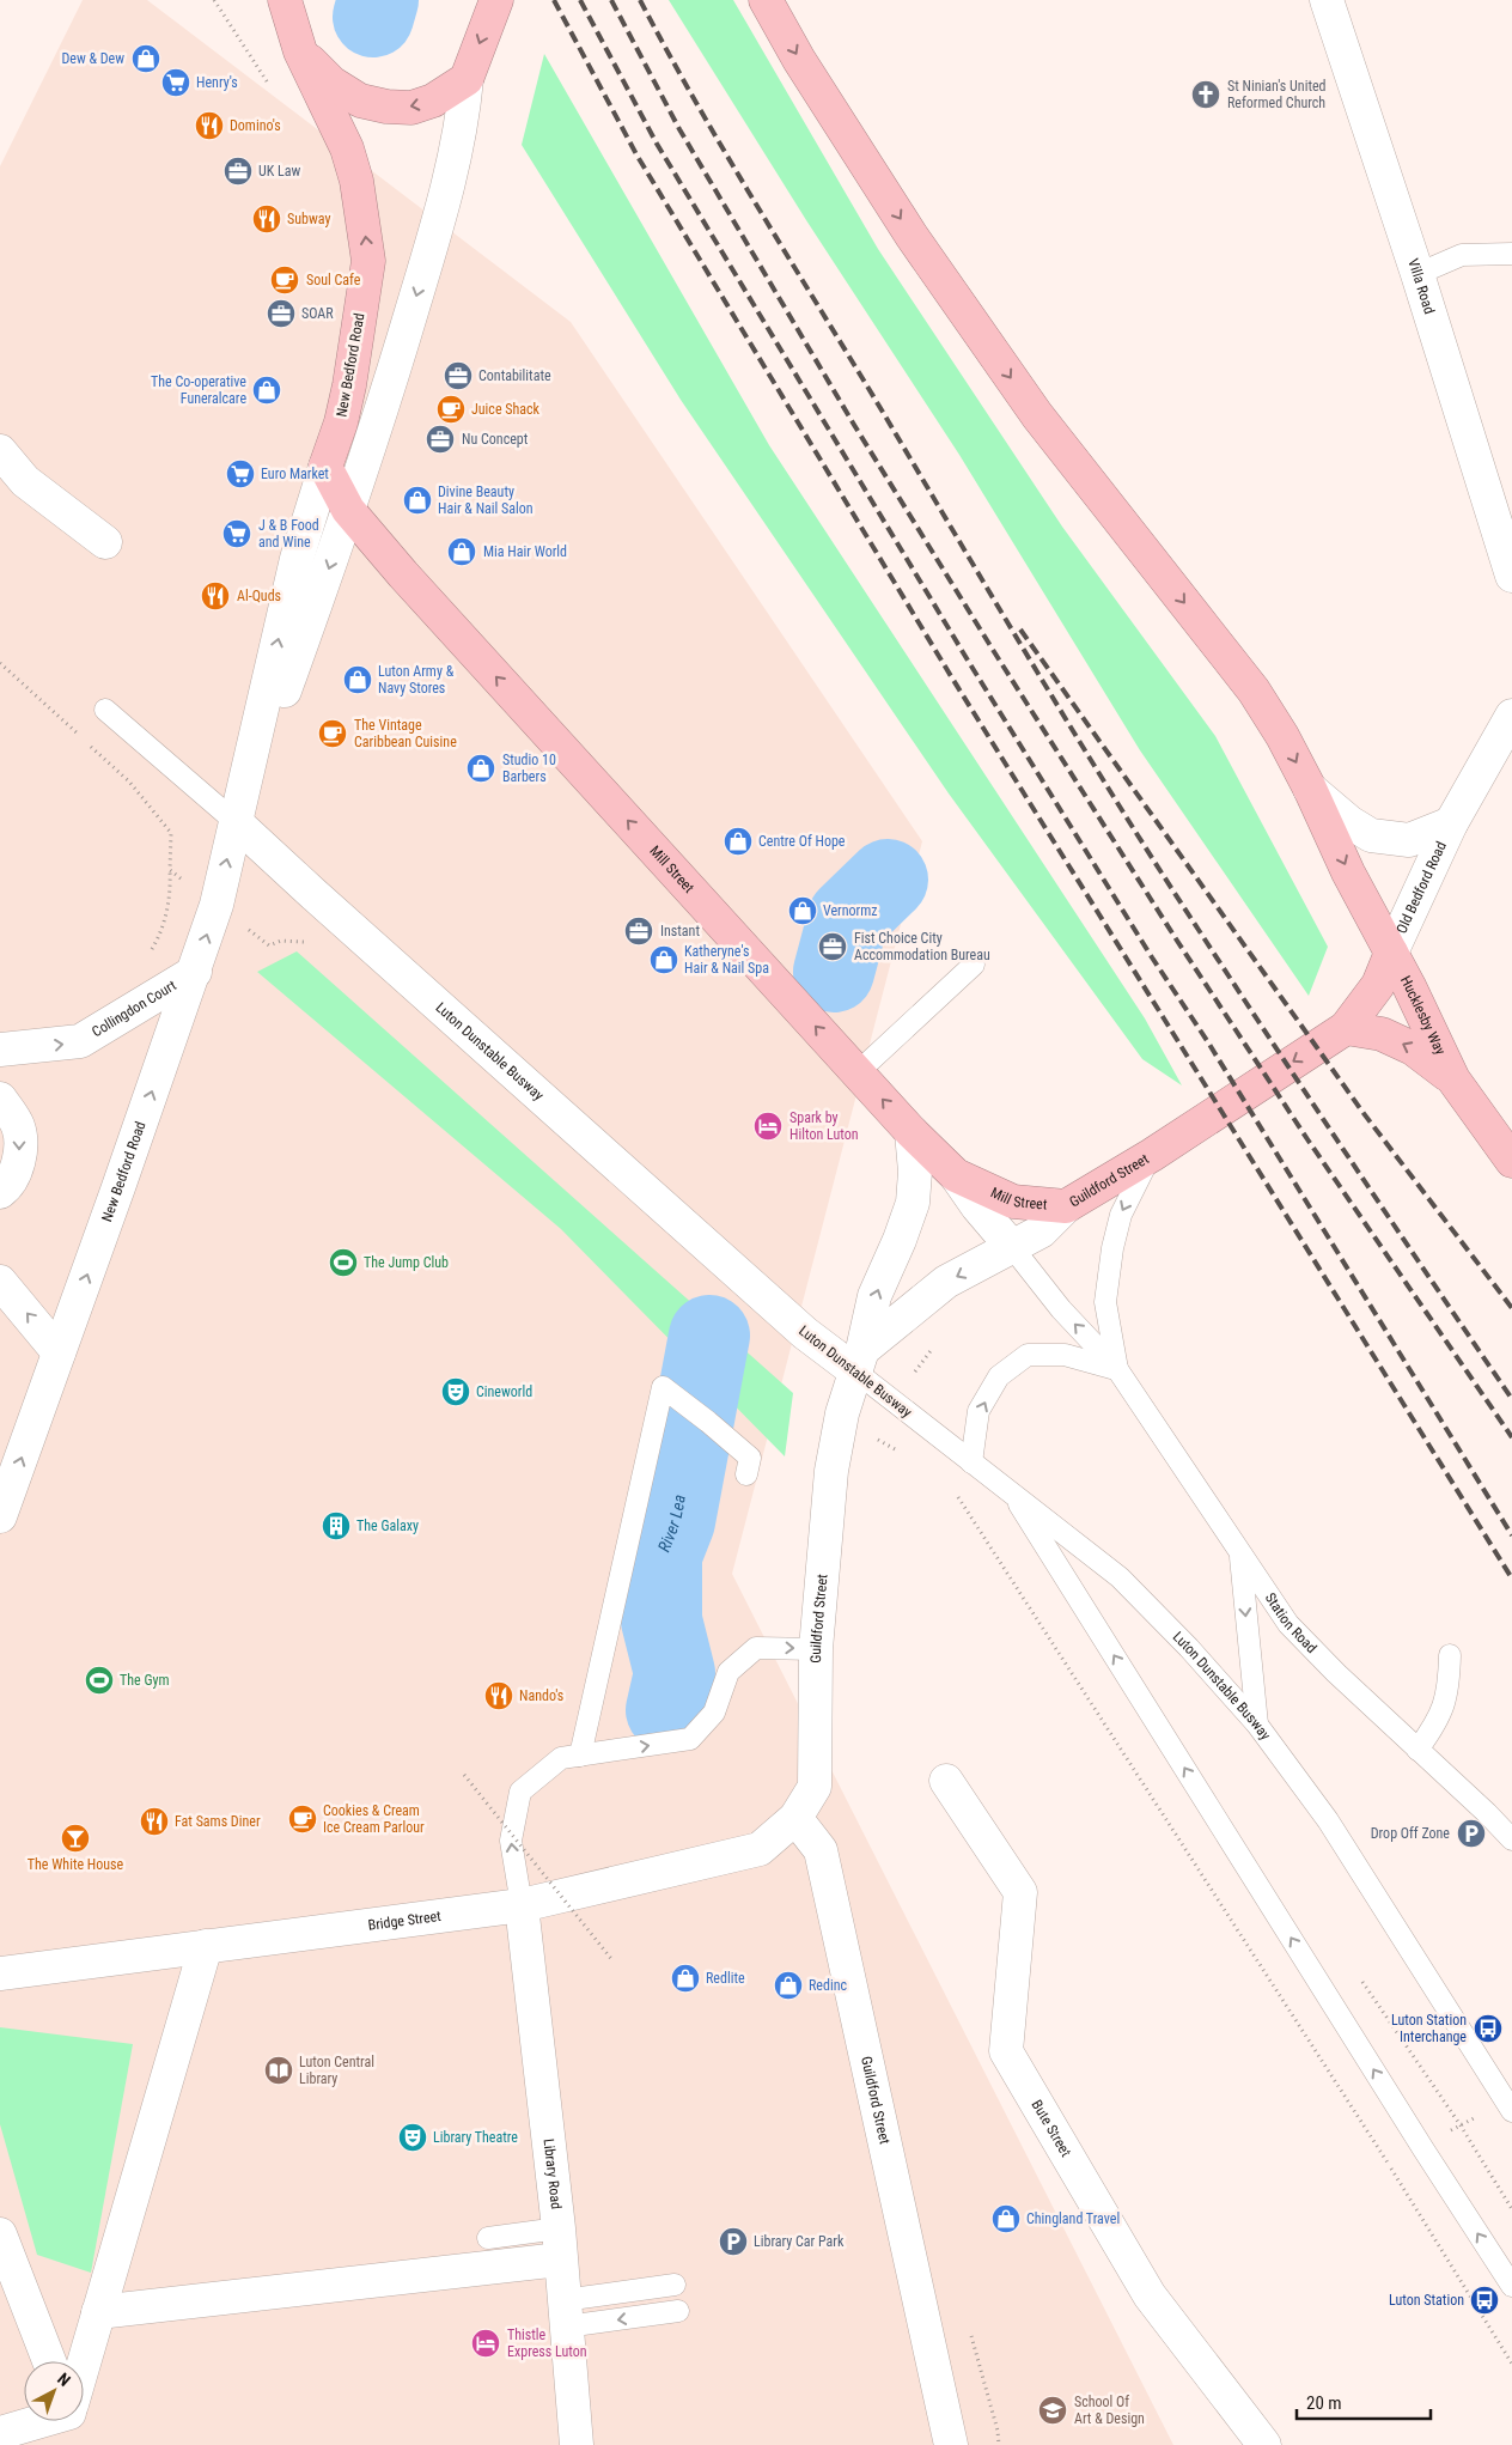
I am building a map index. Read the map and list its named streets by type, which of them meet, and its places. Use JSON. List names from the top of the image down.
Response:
{
  "streets": {
    "highway": [
      "New Bedford Road",
      "Mill Street",
      "Hucklesby Way",
      "Guildford Street"
    ],
    "street": [
      "Villa Road",
      "Old Bedford Road",
      "Collingdon Court",
      "Luton Dunstable Busway",
      "Station Road",
      "Bridge Street",
      "Bute Street",
      "Library Road"
    ]
  },
  "crossings": [
    ["New Bedford Road", "Mill Street"],
    ["New Bedford Road", "Collingdon Court"],
    ["New Bedford Road", "Luton Dunstable Busway"],
    ["Mill Street", "Guildford Street"],
    ["Mill Street", "Station Road"],
    ["Old Bedford Road", "Hucklesby Way"],
    ["Old Bedford Road", "Guildford Street"],
    ["Hucklesby Way", "Guildford Street"],
    ["Luton Dunstable Busway", "Guildford Street"],
    ["Guildford Street", "Station Road"],
    ["Guildford Street", "Bridge Street"],
    ["Bridge Street", "Library Road"]
  ],
  "one_way": ["Mill Street", "Collingdon Court", "Hucklesby Way"],
  "water": ["River Lea"],
  "places": {
    "shop": [
      "Dew & Dew",
      "The Co-operative Funeralcare",
      "Divine Beauty Hair & Nail Salon",
      "Mia Hair World",
      "Luton Army & Navy Stores",
      "Studio 10 Barbers",
      "Centre Of Hope",
      "Vernormz",
      "Katheryne's Hair & Nail Spa",
      "Redlite",
      "Redinc",
      "Chingland Travel"
    ],
    "supermarket": ["Henry's", "Euro Market", "J & B Food and Wine"],
    "church": ["St Ninian's United Reformed Church"],
    "restaurant": [
      "Domino's",
      "Subway",
      "Al-Quds",
      "Nando's",
      "Fat Sams Diner"
    ],
    "office": [
      "UK Law",
      "SOAR",
      "Contabilitate",
      "Nu Concept",
      "Instant",
      "Fist Choice City Accommodation Bureau"
    ],
    "cafe": [
      "Soul Cafe",
      "Juice Shack",
      "The Vintage Caribbean Cuisine",
      "Cookies & Cream Ice Cream Parlour"
    ],
    "hotel": ["Spark by Hilton Luton", "Thistle Express Luton"],
    "sports": ["The Jump Club", "The Gym"],
    "theatre": ["Cineworld", "Library Theatre"],
    "building": ["The Galaxy"],
    "parking": ["Drop Off Zone", "Library Car Park"],
    "bar": ["The White House"],
    "bus stop": ["Luton Station Interchange", "Luton Station"],
    "library": ["Luton Central Library"],
    "school or university": ["School Of Art & Design"]
  },
  "scale_bar": "20 m",
  "north": "top right"
}
